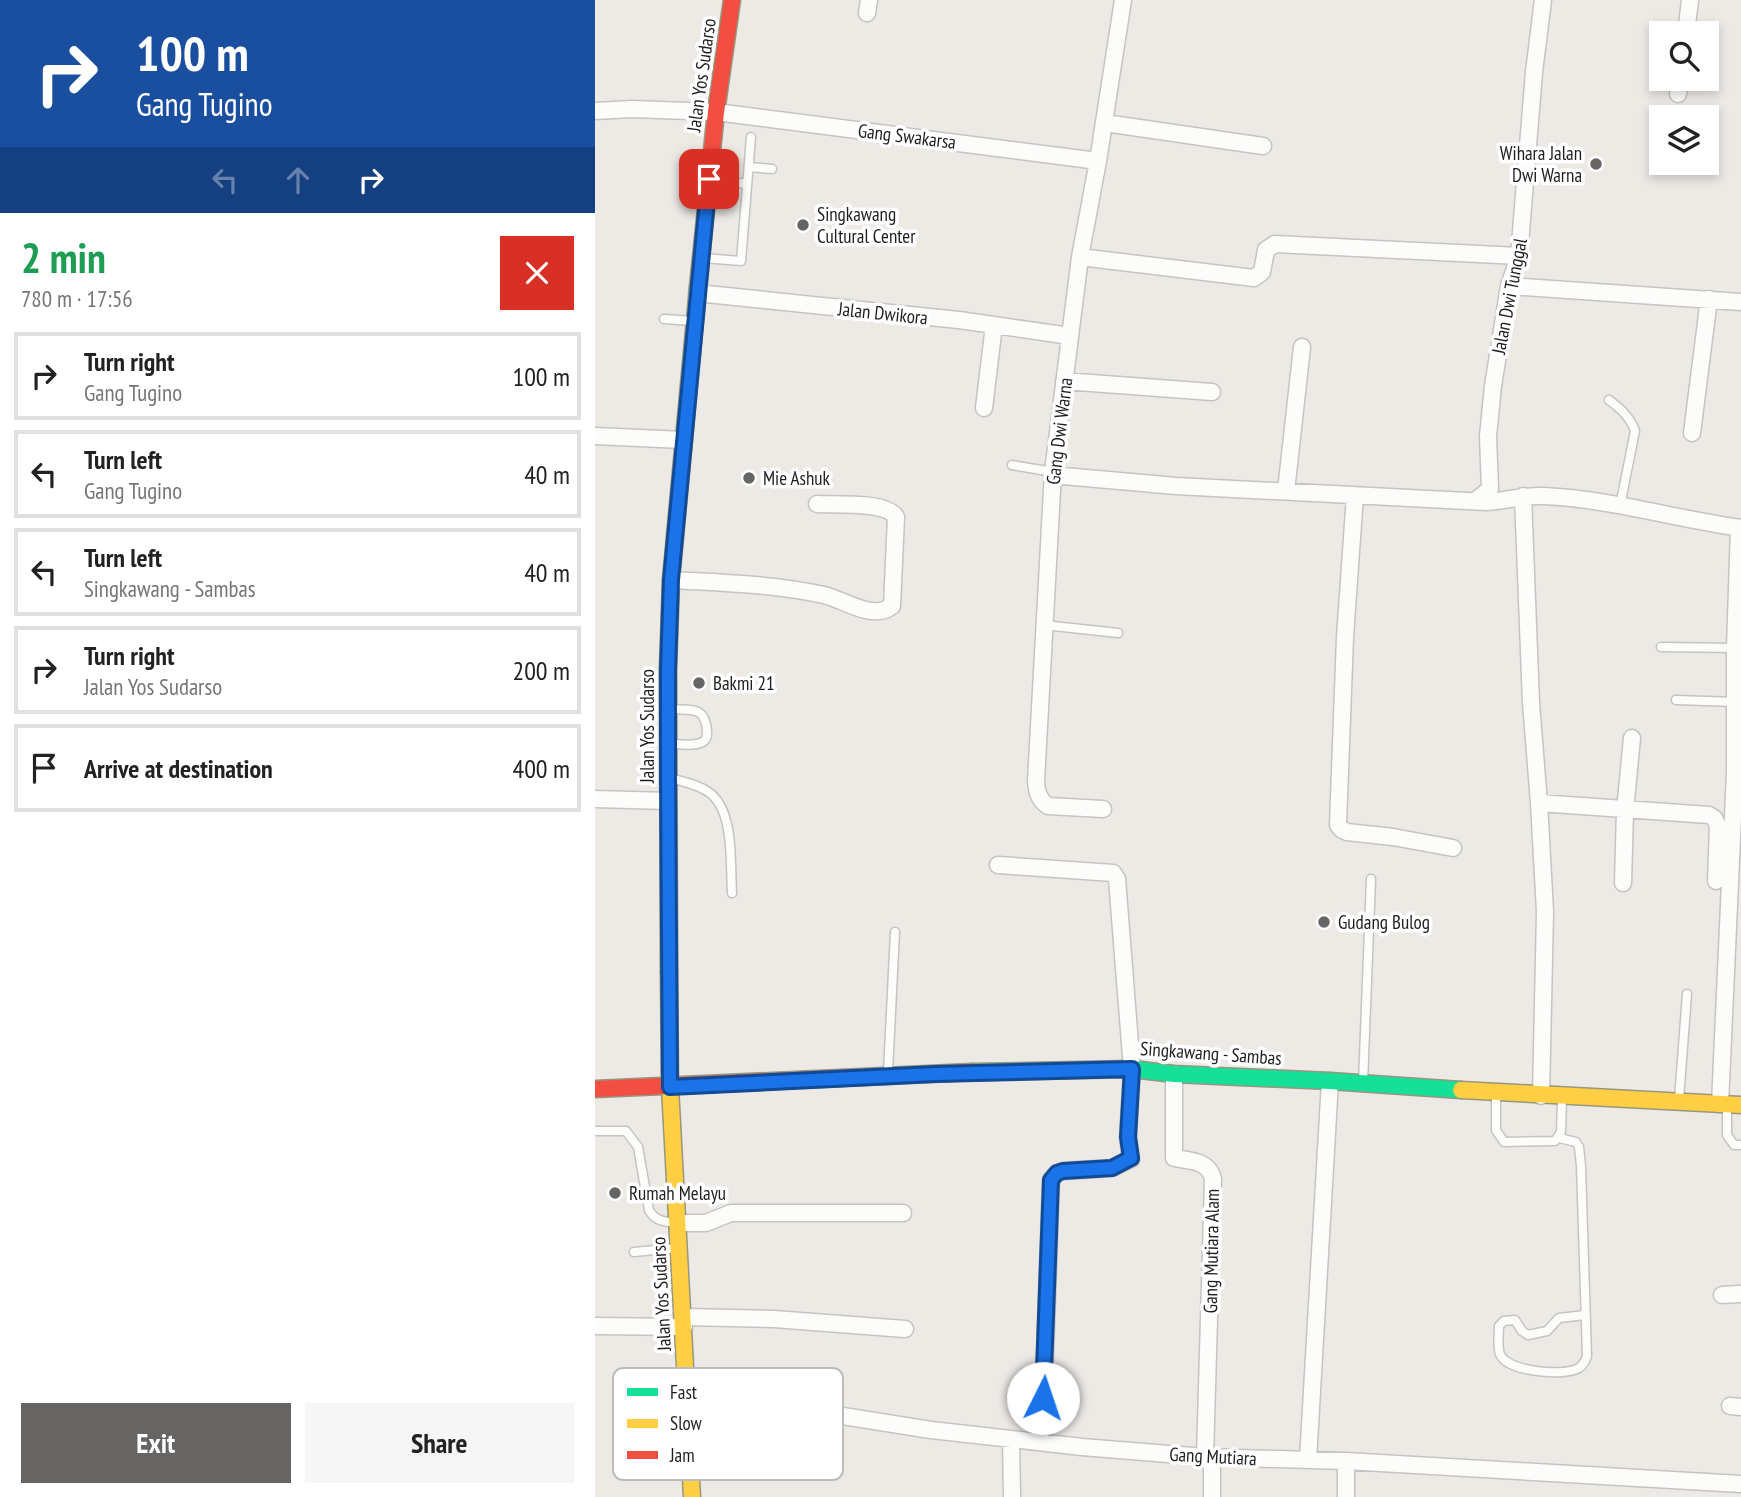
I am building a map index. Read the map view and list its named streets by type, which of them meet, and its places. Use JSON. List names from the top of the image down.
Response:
{
  "streets": {
    "main road": ["Jalan Yos Sudarso", "Singkawang - Sambas"],
    "street": [
      "Gang Swakarsa",
      "Jalan Dwi Tunggal",
      "Jalan Dwikora",
      "Gang Dwi Warna",
      "Gang Mutiara Alam",
      "Gang Mutiara"
    ]
  },
  "crossings": [
    ["Jalan Yos Sudarso", "Gang Swakarsa"],
    ["Jalan Yos Sudarso", "Jalan Dwikora"],
    ["Jalan Yos Sudarso", "Singkawang - Sambas"],
    ["Gang Swakarsa", "Gang Dwi Warna"],
    ["Jalan Dwikora", "Gang Dwi Warna"],
    ["Singkawang - Sambas", "Gang Mutiara Alam"],
    ["Gang Mutiara Alam", "Gang Mutiara"]
  ],
  "places": [
    "Wihara Jalan Dwi Warna",
    "Singkawang Cultural Center",
    "Mie Ashuk",
    "Bakmi 21",
    "Gudang Bulog",
    "Rumah Melayu"
  ],
  "legend": ["Fast", "Slow", "Jam"],
  "page": {
    "turn": ["100 m", "Gang Tugino"],
    "heading": ["2 min", "780 m · 17:56"],
    "list": [
      {
        "name": "Turn right",
        "note": "Gang Tugino",
        "value": "100 m"
      },
      {
        "name": "Turn left",
        "note": "Gang Tugino",
        "value": "40 m"
      },
      {
        "name": "Turn left",
        "note": "Singkawang - Sambas",
        "value": "40 m"
      },
      {
        "name": "Turn right",
        "note": "Jalan Yos Sudarso",
        "value": "200 m"
      },
      {
        "name": "Arrive at destination",
        "value": "400 m"
      }
    ],
    "buttons": ["Exit", "Share"]
  }
}
